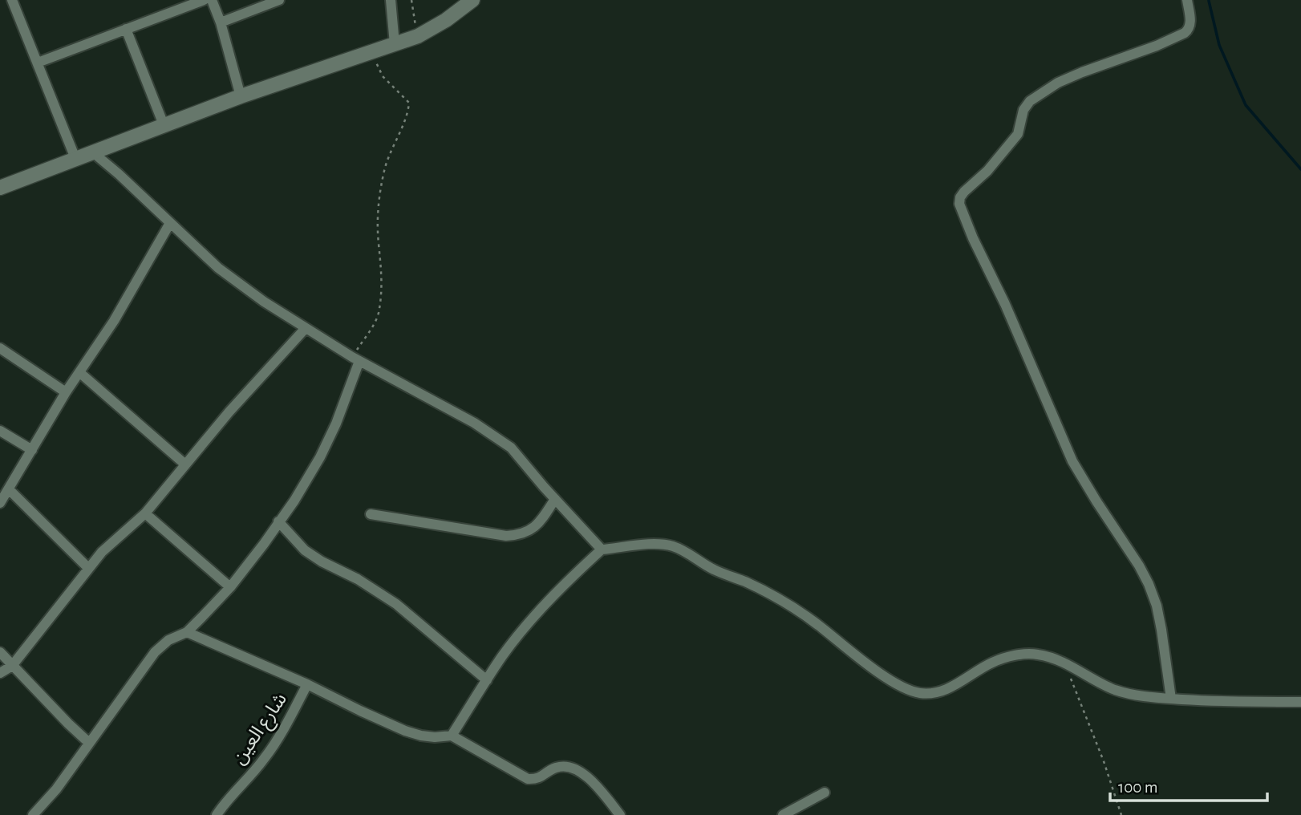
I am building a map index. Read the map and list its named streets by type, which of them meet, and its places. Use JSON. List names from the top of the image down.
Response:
{
  "streets": {
    "street": ["شارع العين"]
  },
  "scale_bar": "100 m"
}
